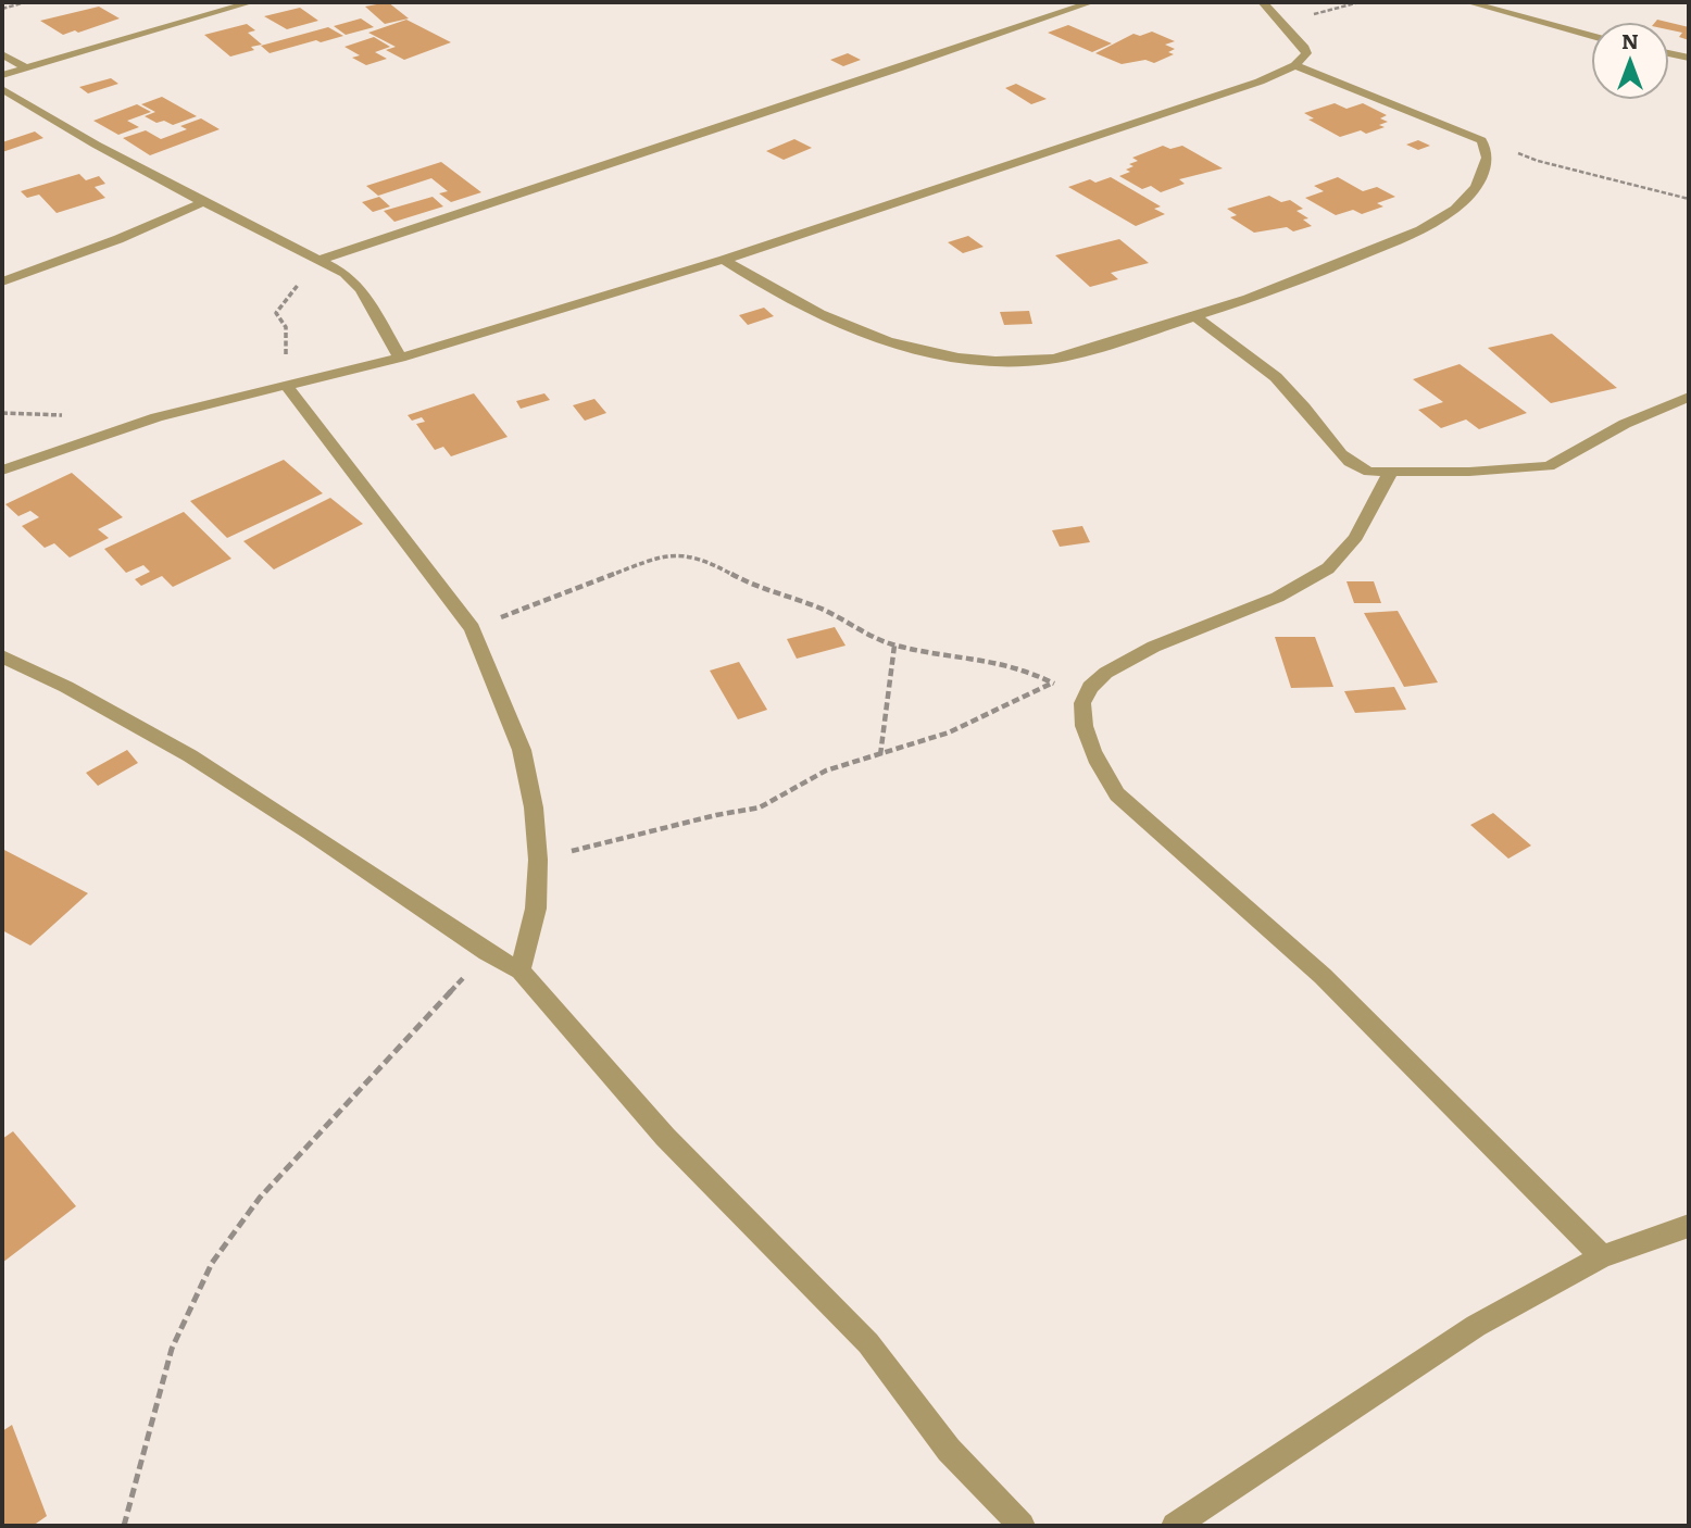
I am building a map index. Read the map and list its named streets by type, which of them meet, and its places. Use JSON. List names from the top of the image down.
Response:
{
  "north": "top"
}
